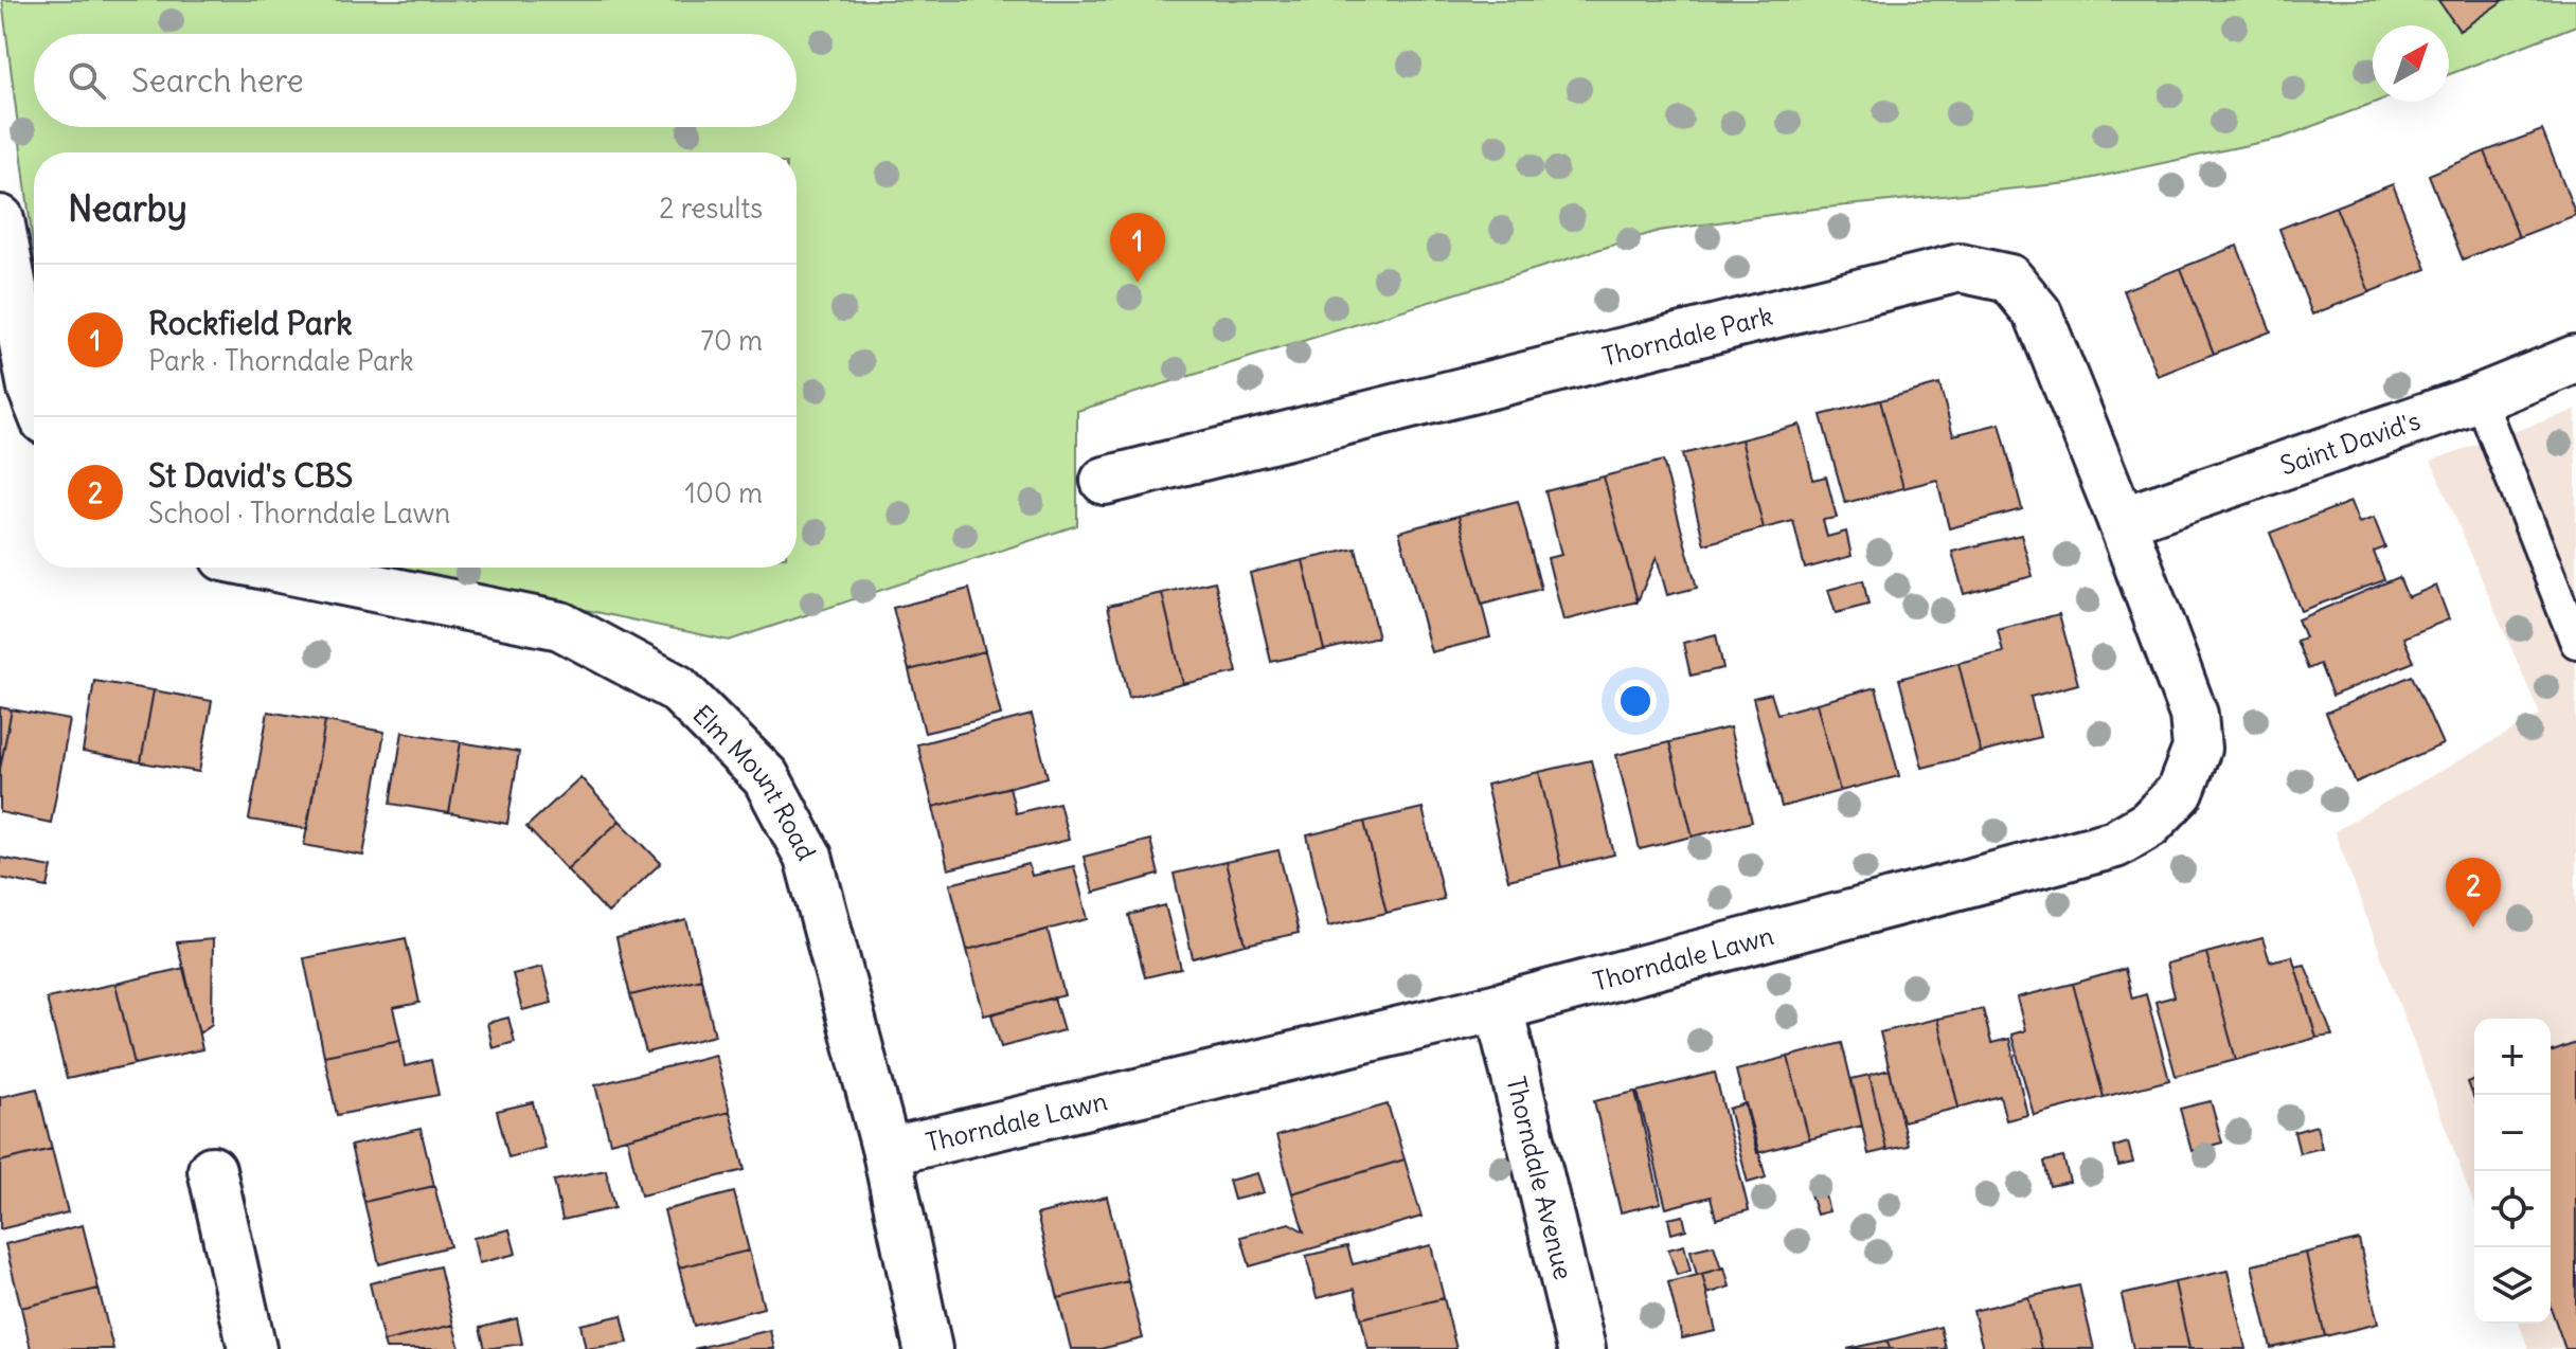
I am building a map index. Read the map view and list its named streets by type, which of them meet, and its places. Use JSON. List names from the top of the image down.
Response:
{
  "streets": {
    "street": [
      "Thorndale Park",
      "Saint David's",
      "Elm Mount Road",
      "Thorndale Lawn",
      "Thorndale Avenue"
    ]
  },
  "crossings": [
    ["Thorndale Park", "Saint David's"],
    ["Thorndale Park", "Thorndale Lawn"],
    ["Saint David's", "Thorndale Lawn"],
    ["Elm Mount Road", "Thorndale Lawn"],
    ["Thorndale Lawn", "Thorndale Avenue"]
  ],
  "north": "top right",
  "page": {
    "search": "Search here",
    "heading": ["Nearby", "2 results"],
    "pins": ["1", "2"],
    "list": [
      {
        "mark": "1",
        "name": "Rockfield Park",
        "note": "Park · Thorndale Park",
        "value": "70 m"
      },
      {
        "mark": "2",
        "name": "St David's CBS",
        "note": "School · Thorndale Lawn",
        "value": "100 m"
      }
    ],
    "map_buttons": ["+", "−"]
  }
}
